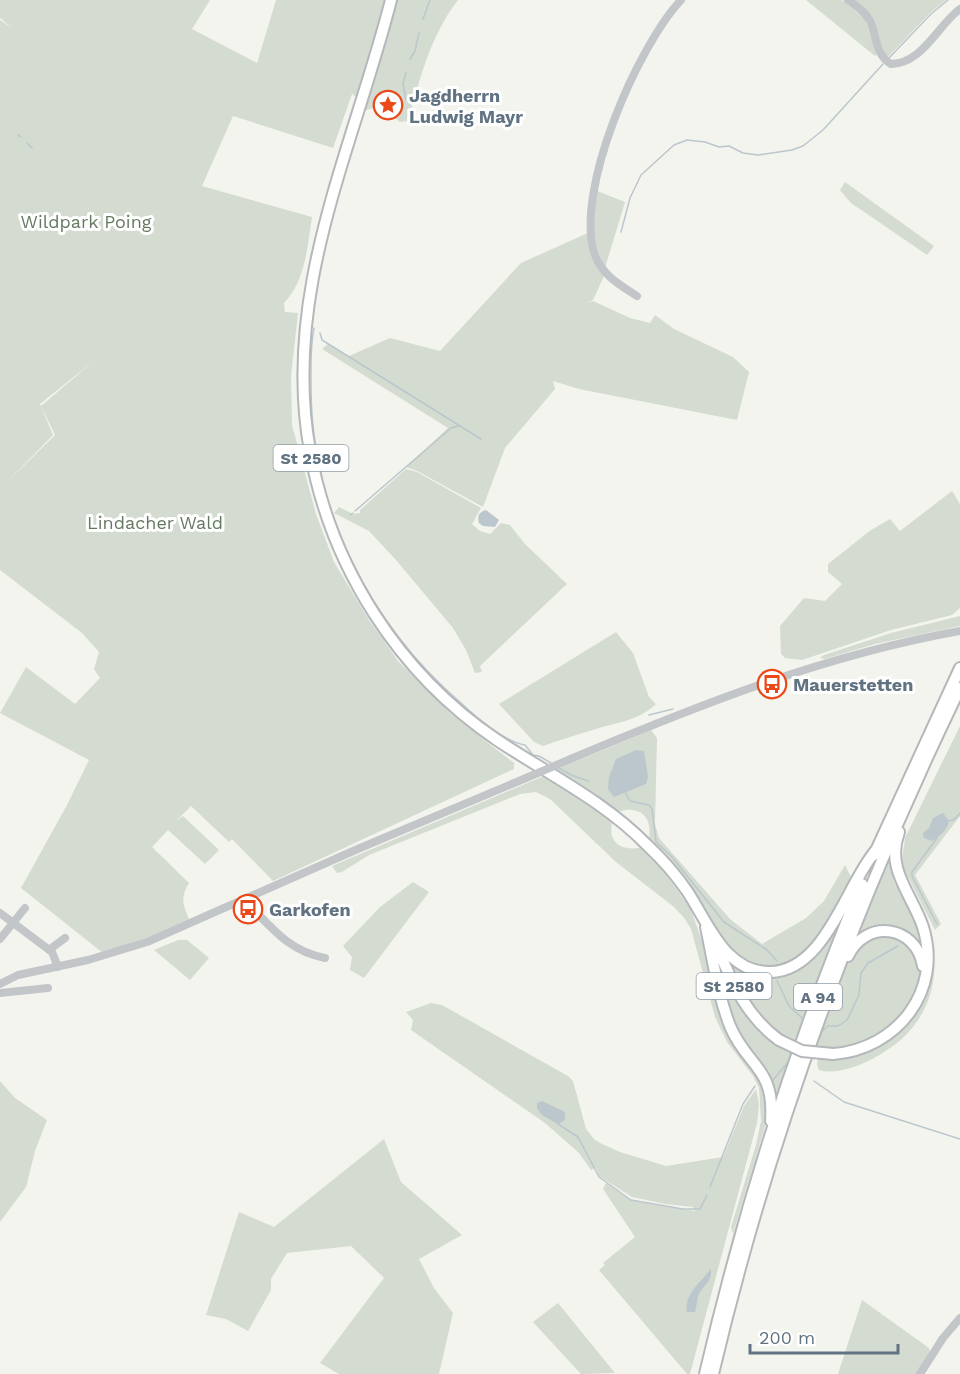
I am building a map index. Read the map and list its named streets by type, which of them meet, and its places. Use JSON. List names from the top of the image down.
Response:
{
  "streets": {
    "highway": ["St 2580", "A 94"]
  },
  "parks": ["Wildpark Poing", "Lindacher Wald"],
  "places": {
    "place": ["Jagdherrn Ludwig Mayr"],
    "bus stop": ["Mauerstetten", "Garkofen"]
  },
  "scale_bar": "200 m"
}
